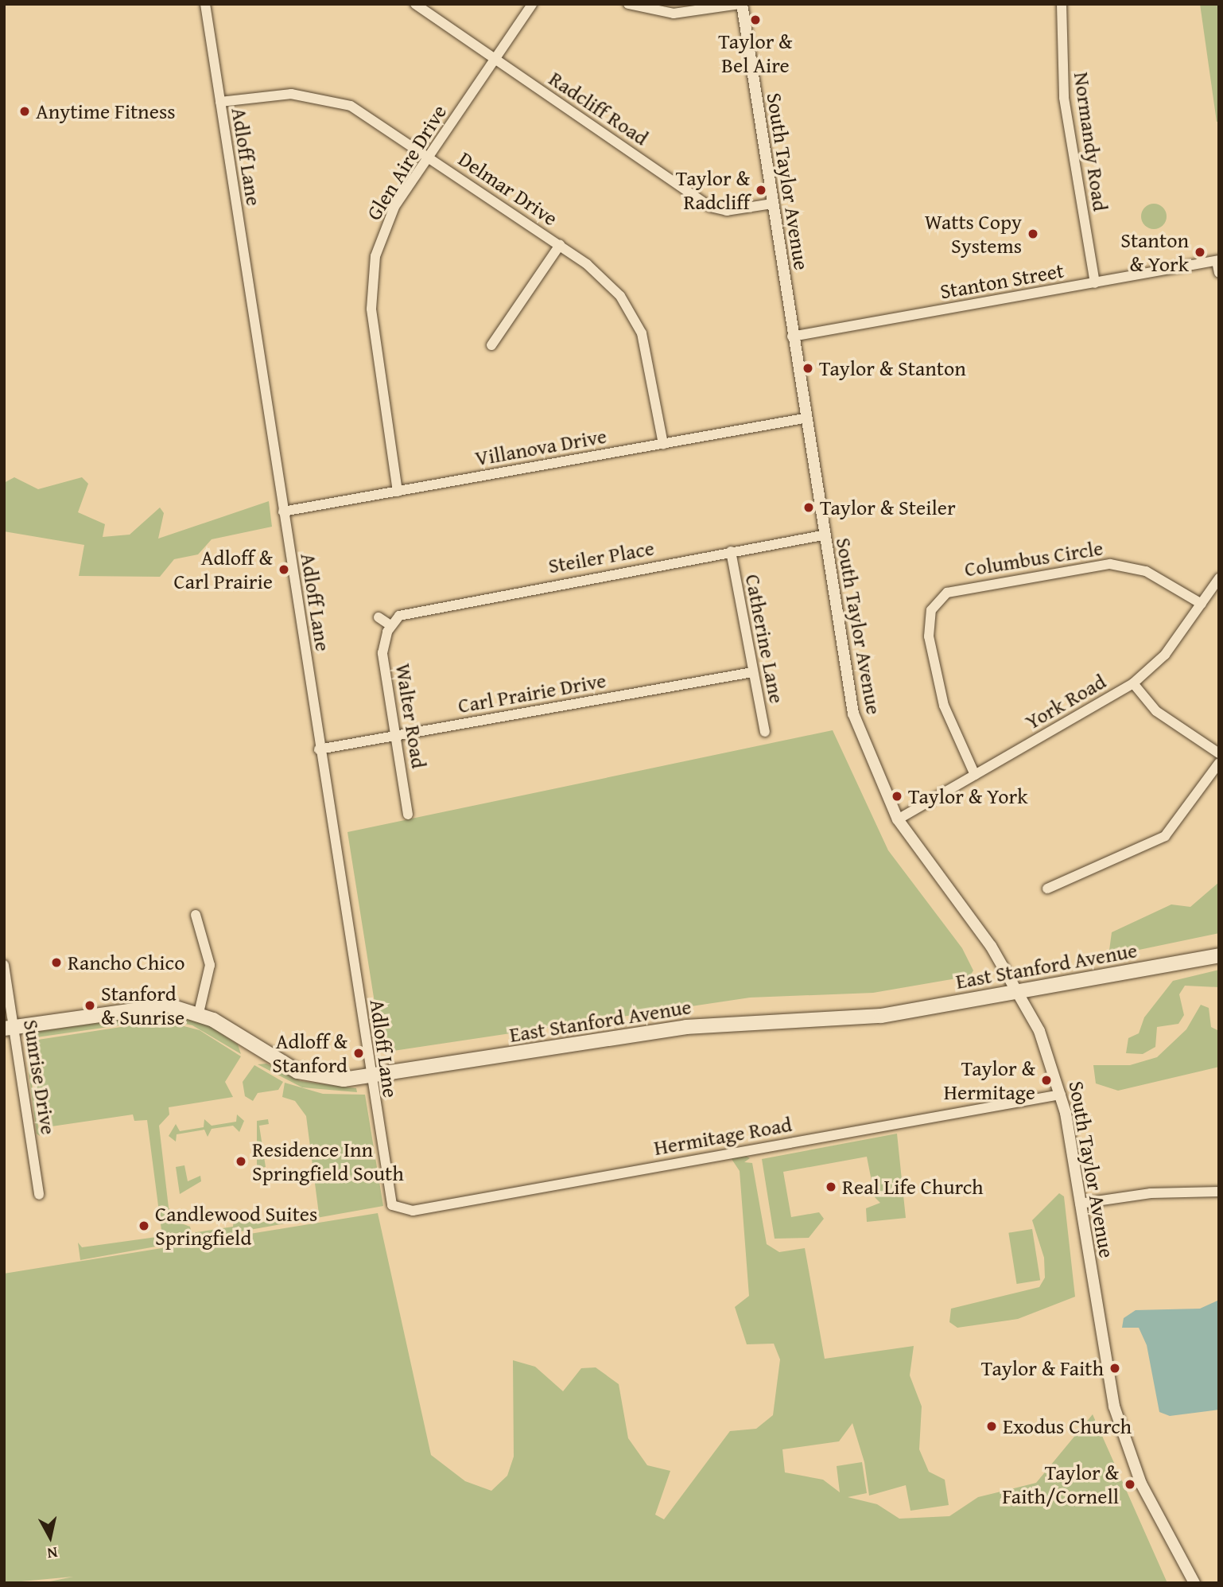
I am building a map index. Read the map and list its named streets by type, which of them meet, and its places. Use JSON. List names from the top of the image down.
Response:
{
  "streets": {
    "main road": ["East Stanford Avenue"],
    "street": [
      "Radcliff Road",
      "Normandy Road",
      "Adloff Lane",
      "Glen Aire Drive",
      "South Taylor Avenue",
      "Delmar Drive",
      "Stanton Street",
      "Villanova Drive",
      "Steiler Place",
      "Columbus Circle",
      "Catherine Lane",
      "Carl Prairie Drive",
      "York Road",
      "Walter Road",
      "Sunrise Drive",
      "Hermitage Road"
    ]
  },
  "crossings": [
    ["Radcliff Road", "Glen Aire Drive"],
    ["Radcliff Road", "South Taylor Avenue"],
    ["Normandy Road", "Stanton Street"],
    ["Adloff Lane", "Delmar Drive"],
    ["Adloff Lane", "Villanova Drive"],
    ["Adloff Lane", "Carl Prairie Drive"],
    ["Adloff Lane", "East Stanford Avenue"],
    ["Adloff Lane", "Hermitage Road"],
    ["Glen Aire Drive", "Delmar Drive"],
    ["Glen Aire Drive", "Villanova Drive"],
    ["South Taylor Avenue", "Stanton Street"],
    ["South Taylor Avenue", "Villanova Drive"],
    ["South Taylor Avenue", "Steiler Place"],
    ["South Taylor Avenue", "York Road"],
    ["South Taylor Avenue", "East Stanford Avenue"],
    ["South Taylor Avenue", "Hermitage Road"],
    ["Delmar Drive", "Villanova Drive"],
    ["Steiler Place", "Catherine Lane"],
    ["Steiler Place", "Walter Road"],
    ["Columbus Circle", "York Road"],
    ["Catherine Lane", "Carl Prairie Drive"],
    ["Carl Prairie Drive", "Walter Road"],
    ["East Stanford Avenue", "Sunrise Drive"]
  ],
  "places": [
    "Taylor & Bel Aire",
    "Anytime Fitness",
    "Taylor & Radcliff",
    "Watts Copy Systems",
    "Stanton & York",
    "Taylor & Stanton",
    "Taylor & Steiler",
    "Adloff & Carl Prairie",
    "Taylor & York",
    "Rancho Chico",
    "Stanford & Sunrise",
    "Adloff & Stanford",
    "Taylor & Hermitage",
    "Residence Inn Springfield South",
    "Real Life Church",
    "Candlewood Suites Springfield",
    "Taylor & Faith",
    "Exodus Church",
    "Taylor & Faith/Cornell"
  ],
  "north": "bottom"
}
